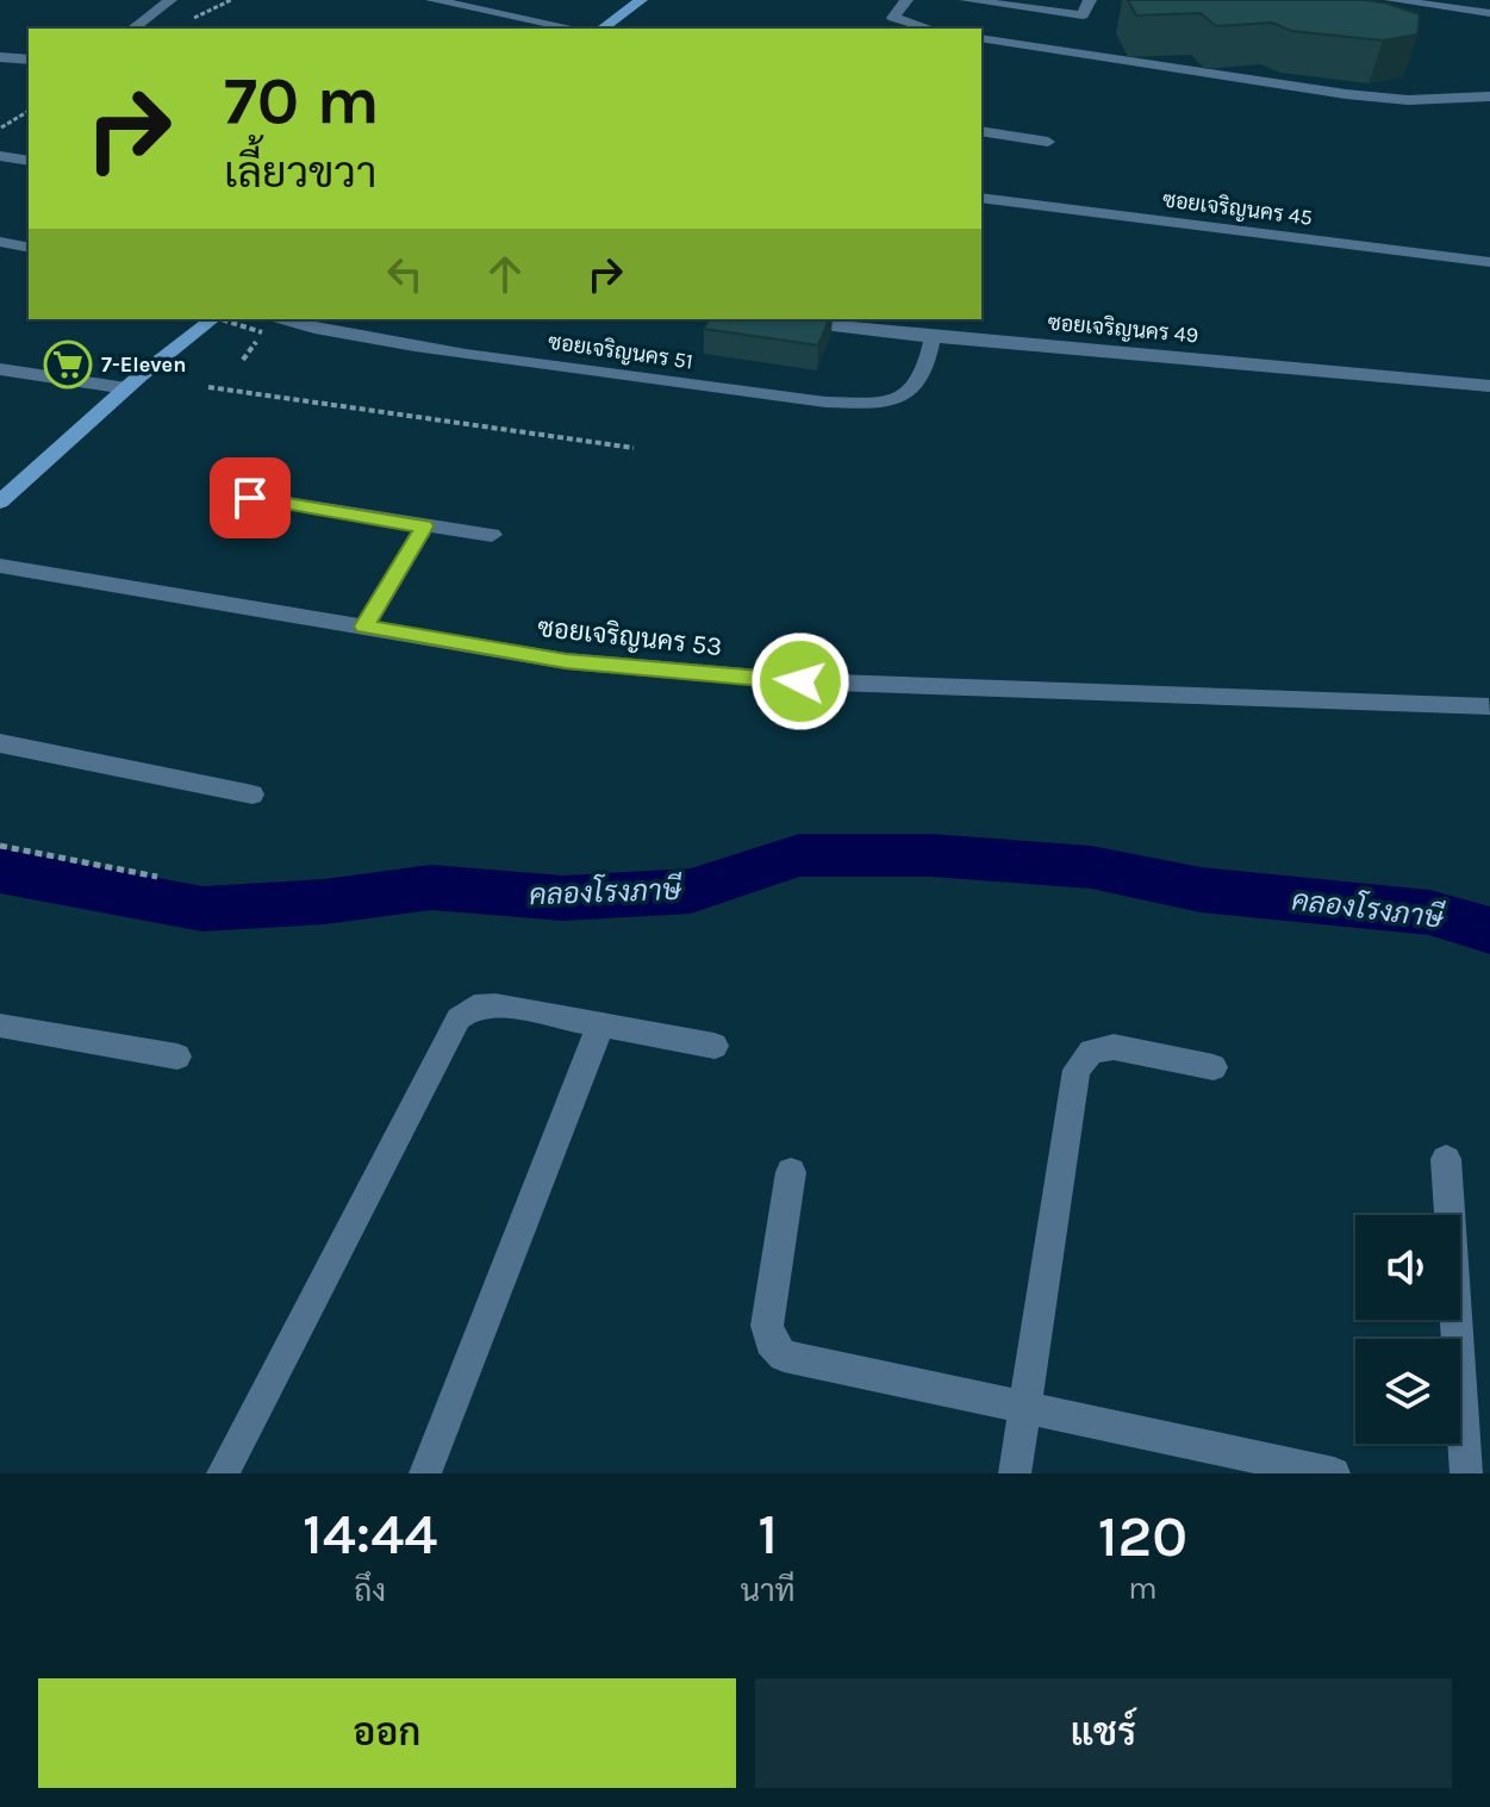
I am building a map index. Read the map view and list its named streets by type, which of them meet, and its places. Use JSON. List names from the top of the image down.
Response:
{
  "streets": {
    "street": [
      "ซอยเจริญนคร 45",
      "ซอยเจริญนคร 49",
      "ซอยเจริญนคร 51",
      "ซอยเจริญนคร 53"
    ]
  },
  "crossings": [
    ["ซอยเจริญนคร 49", "ซอยเจริญนคร 51"]
  ],
  "water": ["คลองโรงภาษี"],
  "places": {
    "supermarket": ["7-Eleven"]
  },
  "page": {
    "turn": ["70 m", "เลี้ยวขวา"],
    "eta": [
      "14:44",
      "ถึง",
      "1",
      "นาที",
      "120",
      "m"
    ],
    "buttons": ["ออก", "แชร์"]
  }
}
